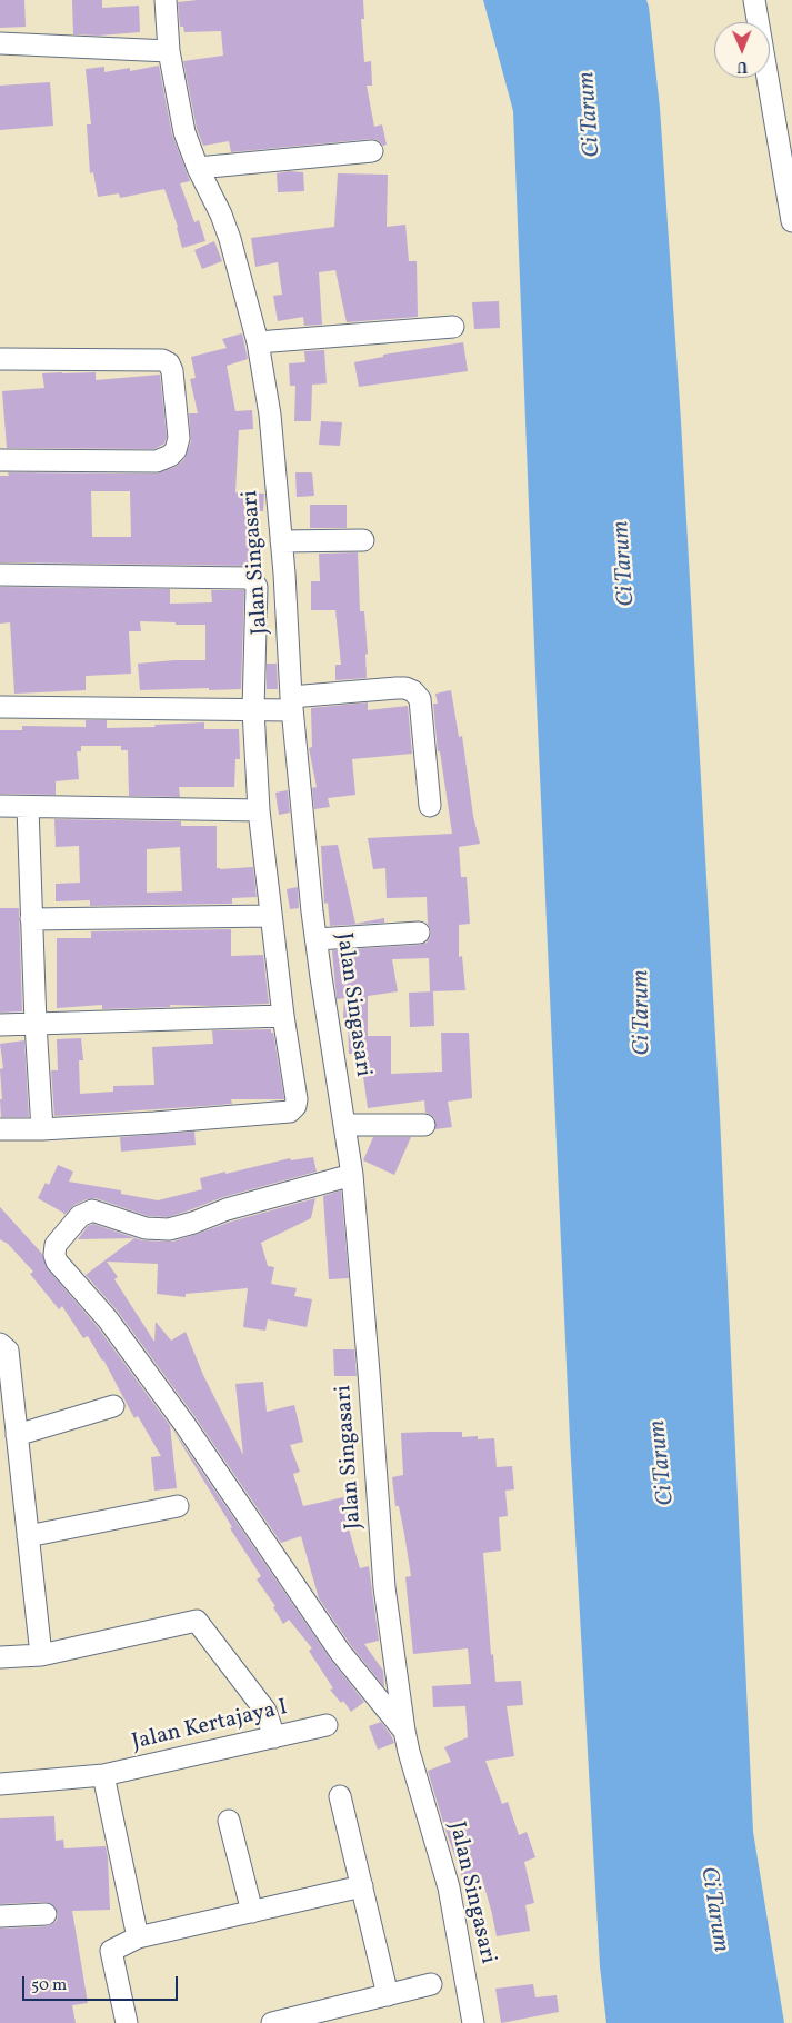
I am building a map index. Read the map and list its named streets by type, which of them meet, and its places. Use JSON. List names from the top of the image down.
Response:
{
  "streets": {
    "street": ["Jalan Singasari", "Jalan Kertajaya I"]
  },
  "water": ["Ci Tarum"],
  "scale_bar": "50 m",
  "north": "bottom"
}
